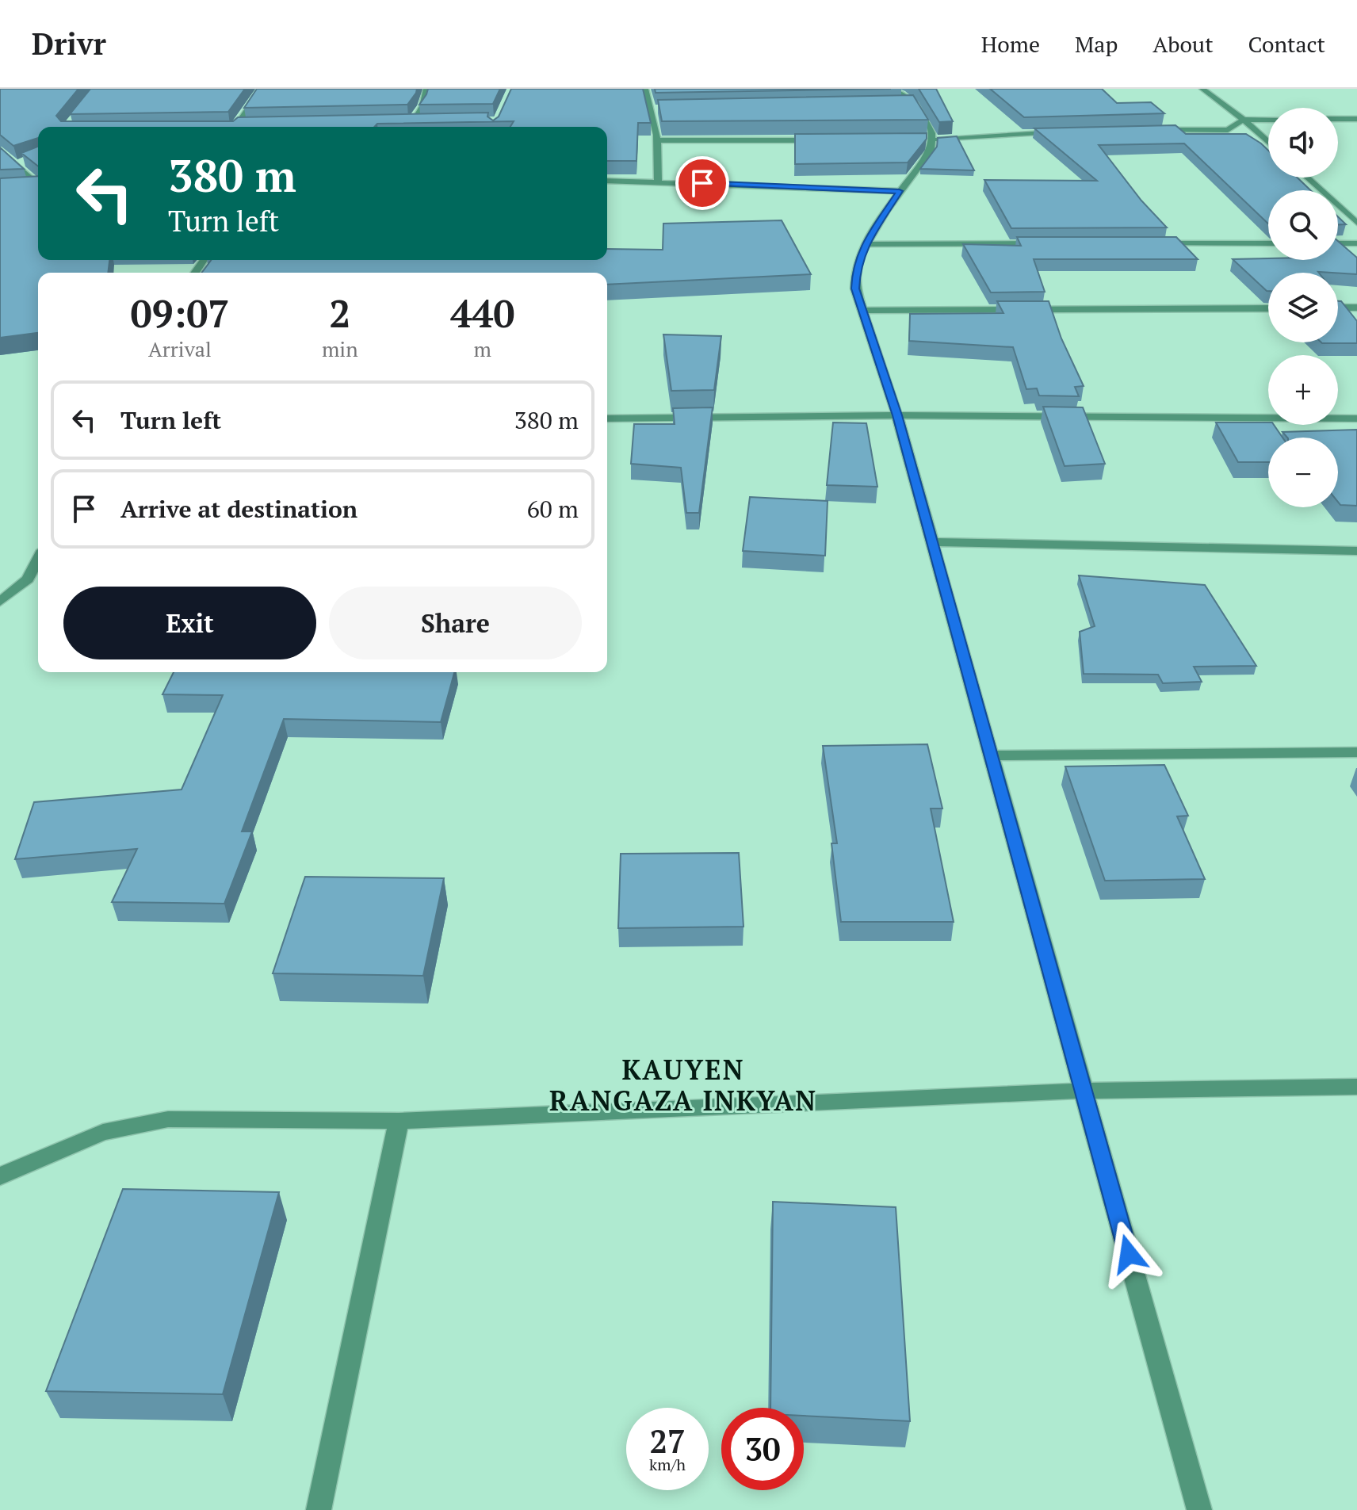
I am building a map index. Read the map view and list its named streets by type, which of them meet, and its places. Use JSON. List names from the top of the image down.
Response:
{
  "districts": ["KAUYEN RANGAZA INKYAN"],
  "page": {
    "header": "Drivr",
    "nav": [
      "Home",
      "Map",
      "About",
      "Contact"
    ],
    "map_buttons": ["+", "−"],
    "turn": ["380 m", "Turn left"],
    "eta": [
      "09:07",
      "Arrival",
      "2",
      "min",
      "440",
      "m"
    ],
    "list": [
      {
        "name": "Turn left",
        "value": "380 m"
      },
      {
        "name": "Arrive at destination",
        "value": "60 m"
      }
    ],
    "buttons": ["Exit", "Share"],
    "speed": "27 km/h",
    "limit": "30"
  }
}
